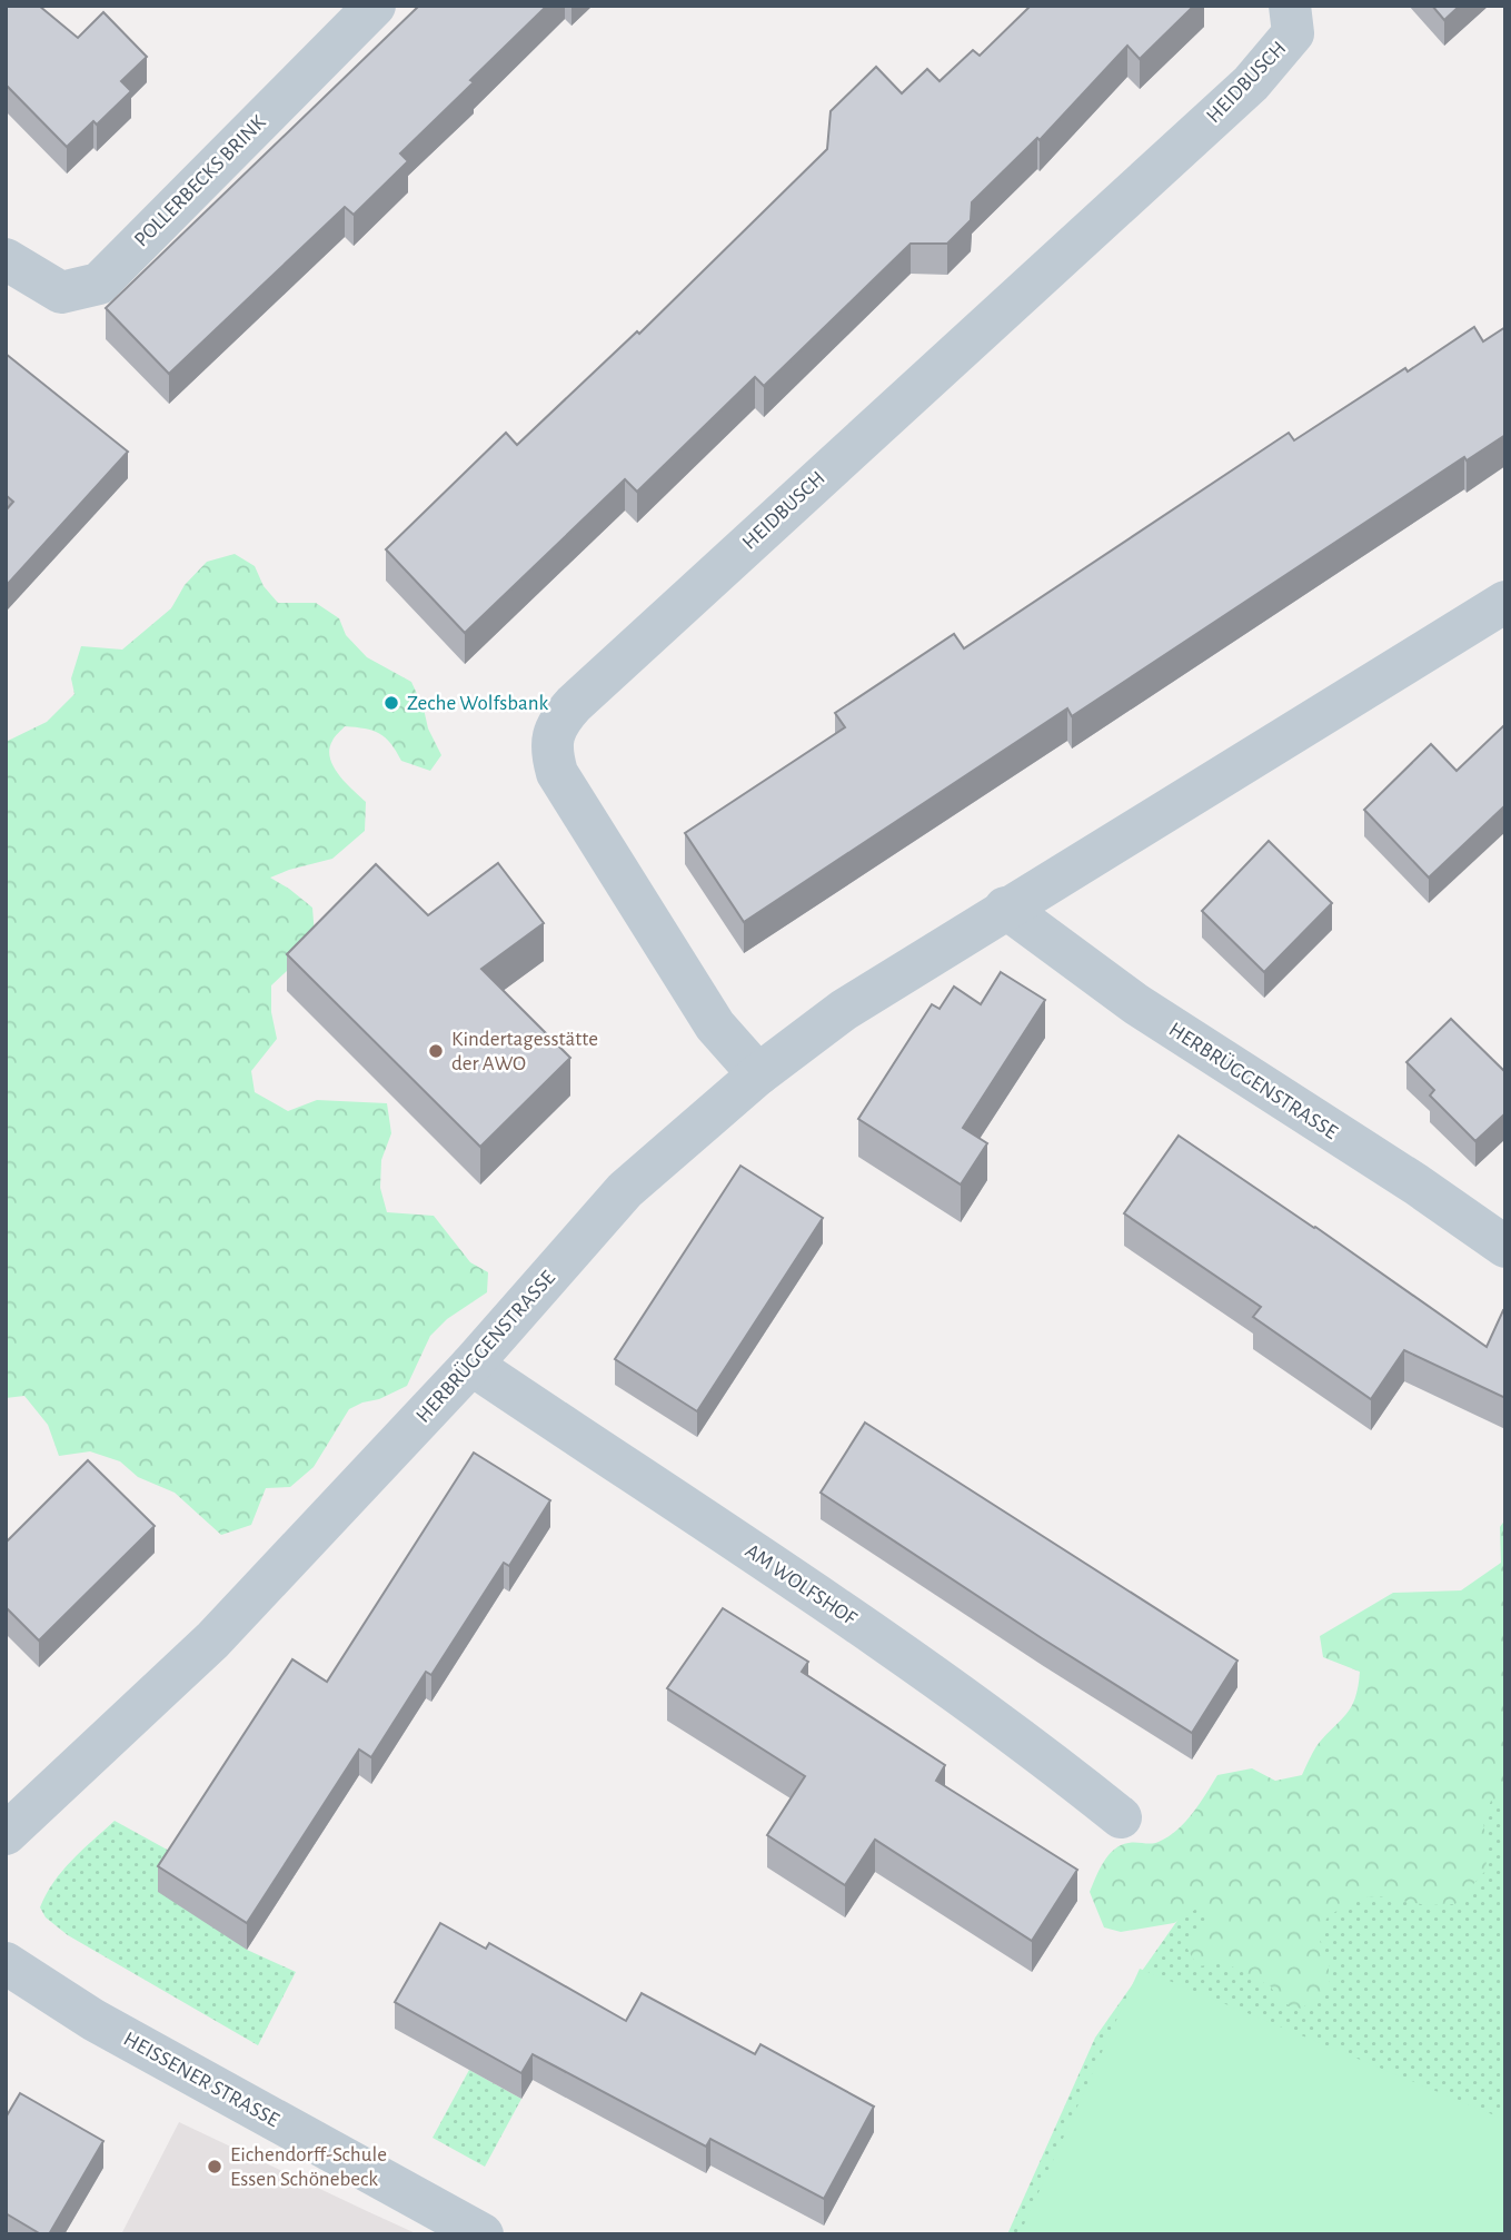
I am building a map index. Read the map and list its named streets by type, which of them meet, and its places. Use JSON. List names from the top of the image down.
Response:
{
  "streets": {
    "street": [
      "HEIDBUSCH",
      "POLLERBECKS BRINK",
      "HERBRÜGGENSTRASSE",
      "AM WOLFSHOF",
      "HEISSENER STRASSE"
    ]
  },
  "crossings": [
    ["HEIDBUSCH", "HERBRÜGGENSTRASSE"],
    ["HERBRÜGGENSTRASSE", "AM WOLFSHOF"]
  ],
  "places": ["Zeche Wolfsbank", "Kindertagesstätte der AWO", "Eichendorff-Schule Essen Schönebeck"]
}
